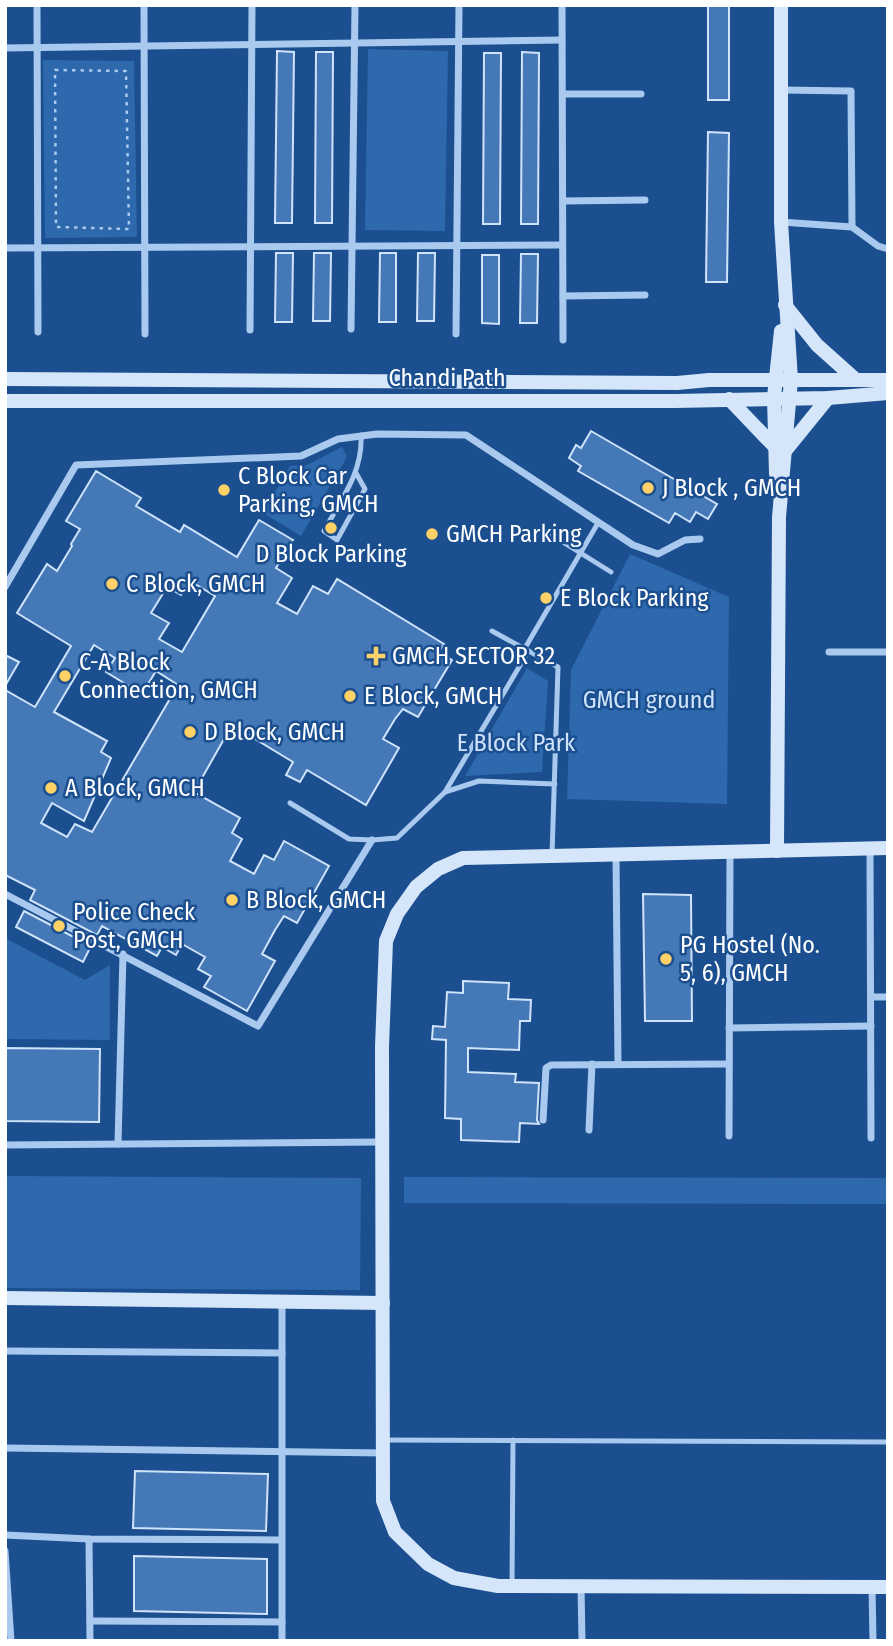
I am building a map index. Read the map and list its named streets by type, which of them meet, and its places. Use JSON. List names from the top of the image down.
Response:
{
  "streets": {
    "street": ["Chandi Path"]
  },
  "parks": ["GMCH ground", "E Block Park"],
  "places": {
    "other": [
      "J Block , GMCH",
      "C Block Car Parking, GMCH",
      "D Block Parking",
      "GMCH Parking",
      "C Block, GMCH",
      "E Block Parking",
      "C-A Block Connection, GMCH",
      "E Block, GMCH",
      "D Block, GMCH",
      "A Block, GMCH",
      "B Block, GMCH",
      "Police Check Post, GMCH",
      "PG Hostel (No. 5, 6), GMCH"
    ],
    "health": ["GMCH SECTOR 32"]
  }
}
